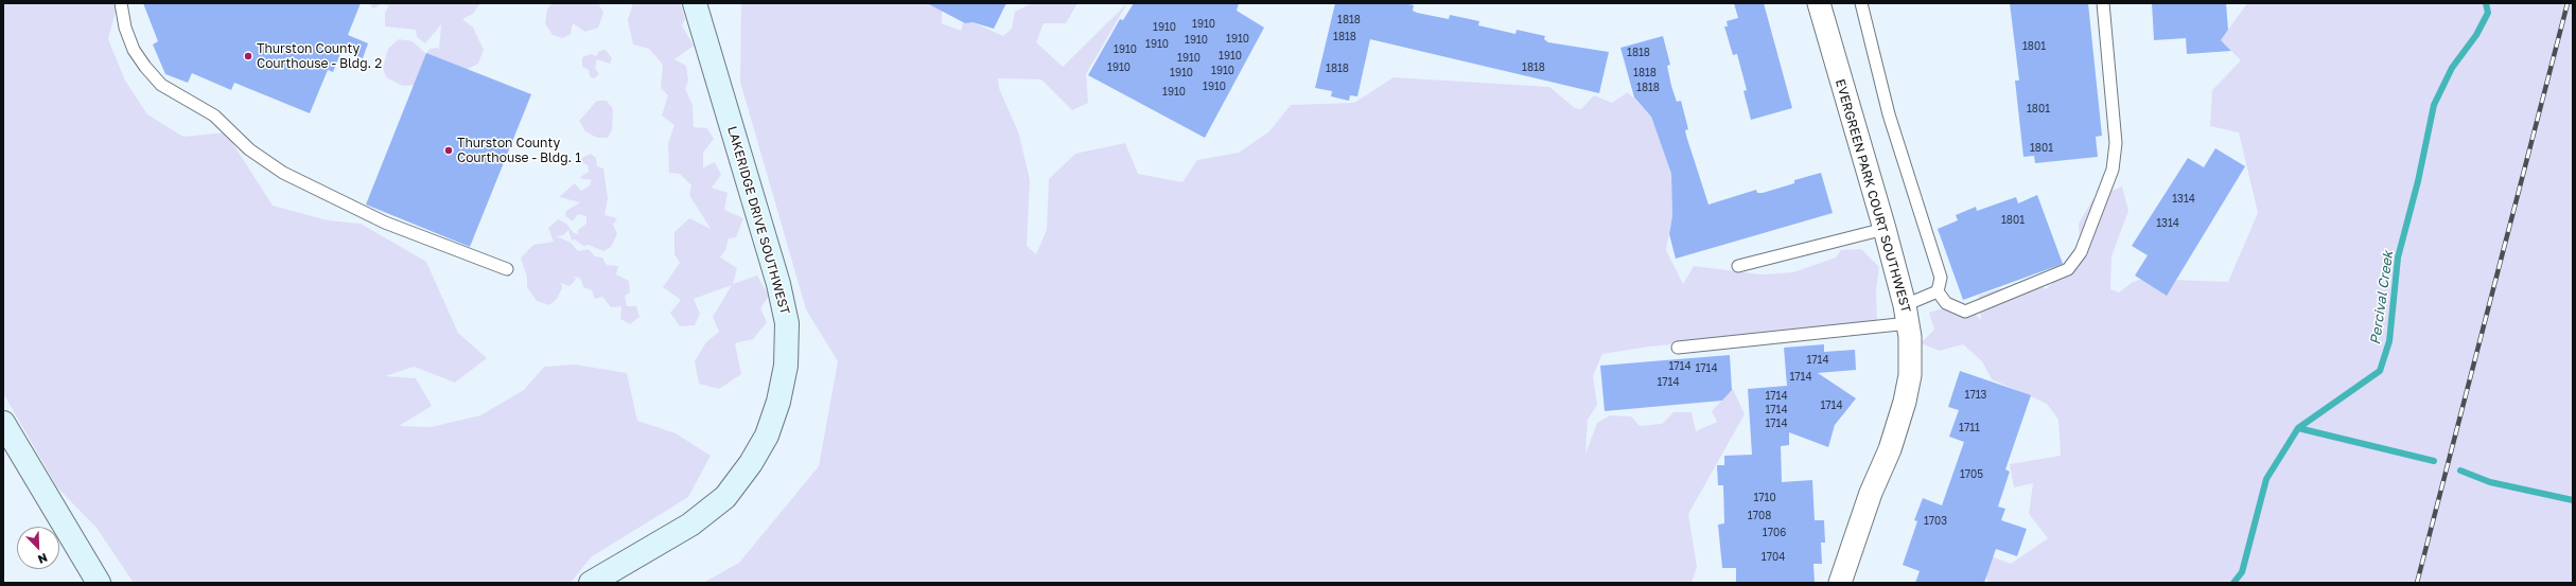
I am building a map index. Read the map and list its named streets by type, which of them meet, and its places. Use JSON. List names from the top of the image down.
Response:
{
  "streets": {
    "street": ["EVERGREEN PARK COURT SOUTHWEST", "LAKERIDGE DRIVE SOUTHWEST"]
  },
  "water": ["Percival Creek"],
  "places": ["Thurston County Courthouse - Bldg. 2", "Thurston County Courthouse - Bldg. 1"],
  "house_numbers": [
    "1818",
    "1910",
    "1910",
    "1818",
    "1910",
    "1910",
    "1910",
    "1801",
    "1910",
    "1818",
    "1910",
    "1910",
    "1910",
    "1818",
    "1818",
    "1910",
    "1910",
    "1818",
    "1910",
    "1818",
    "1910",
    "1801",
    "1801",
    "1314",
    "1801",
    "1314",
    "1714",
    "1714",
    "1714",
    "1714",
    "1714",
    "1713",
    "1714",
    "1714",
    "1714",
    "1714",
    "1711",
    "1705",
    "1710",
    "1708",
    "1703",
    "1706",
    "1704"
  ],
  "north": "bottom right"
}
